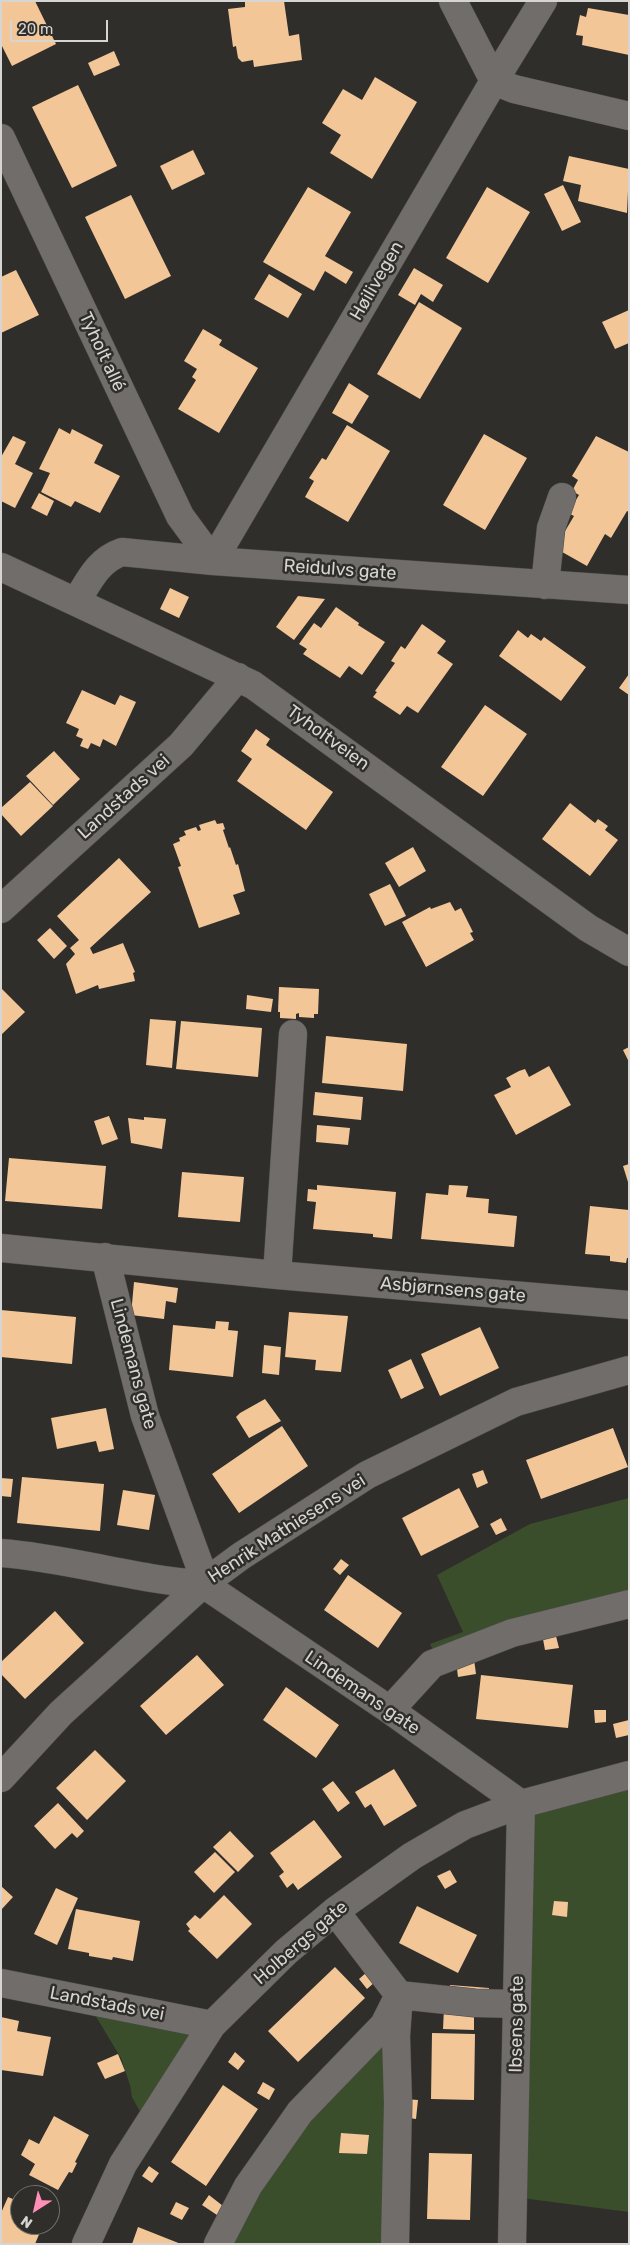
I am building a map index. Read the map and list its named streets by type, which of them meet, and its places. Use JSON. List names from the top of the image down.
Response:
{
  "streets": {
    "street": [
      "Høilivegen",
      "Tyholt allé",
      "Reidulvs gate",
      "Tyholtveien",
      "Landstads vei",
      "Asbjørnsens gate",
      "Lindemans gate",
      "Henrik Mathiesens vei",
      "Holbergs gate",
      "Ibsens gate"
    ]
  },
  "crossings": [
    ["Høilivegen", "Tyholt allé"],
    ["Høilivegen", "Reidulvs gate"],
    ["Tyholt allé", "Reidulvs gate"],
    ["Reidulvs gate", "Tyholtveien"],
    ["Tyholtveien", "Landstads vei"],
    ["Landstads vei", "Holbergs gate"],
    ["Asbjørnsens gate", "Lindemans gate"],
    ["Lindemans gate", "Henrik Mathiesens vei"],
    ["Lindemans gate", "Holbergs gate"],
    ["Lindemans gate", "Ibsens gate"],
    ["Holbergs gate", "Ibsens gate"]
  ],
  "scale_bar": "20 m",
  "north": "bottom left"
}
